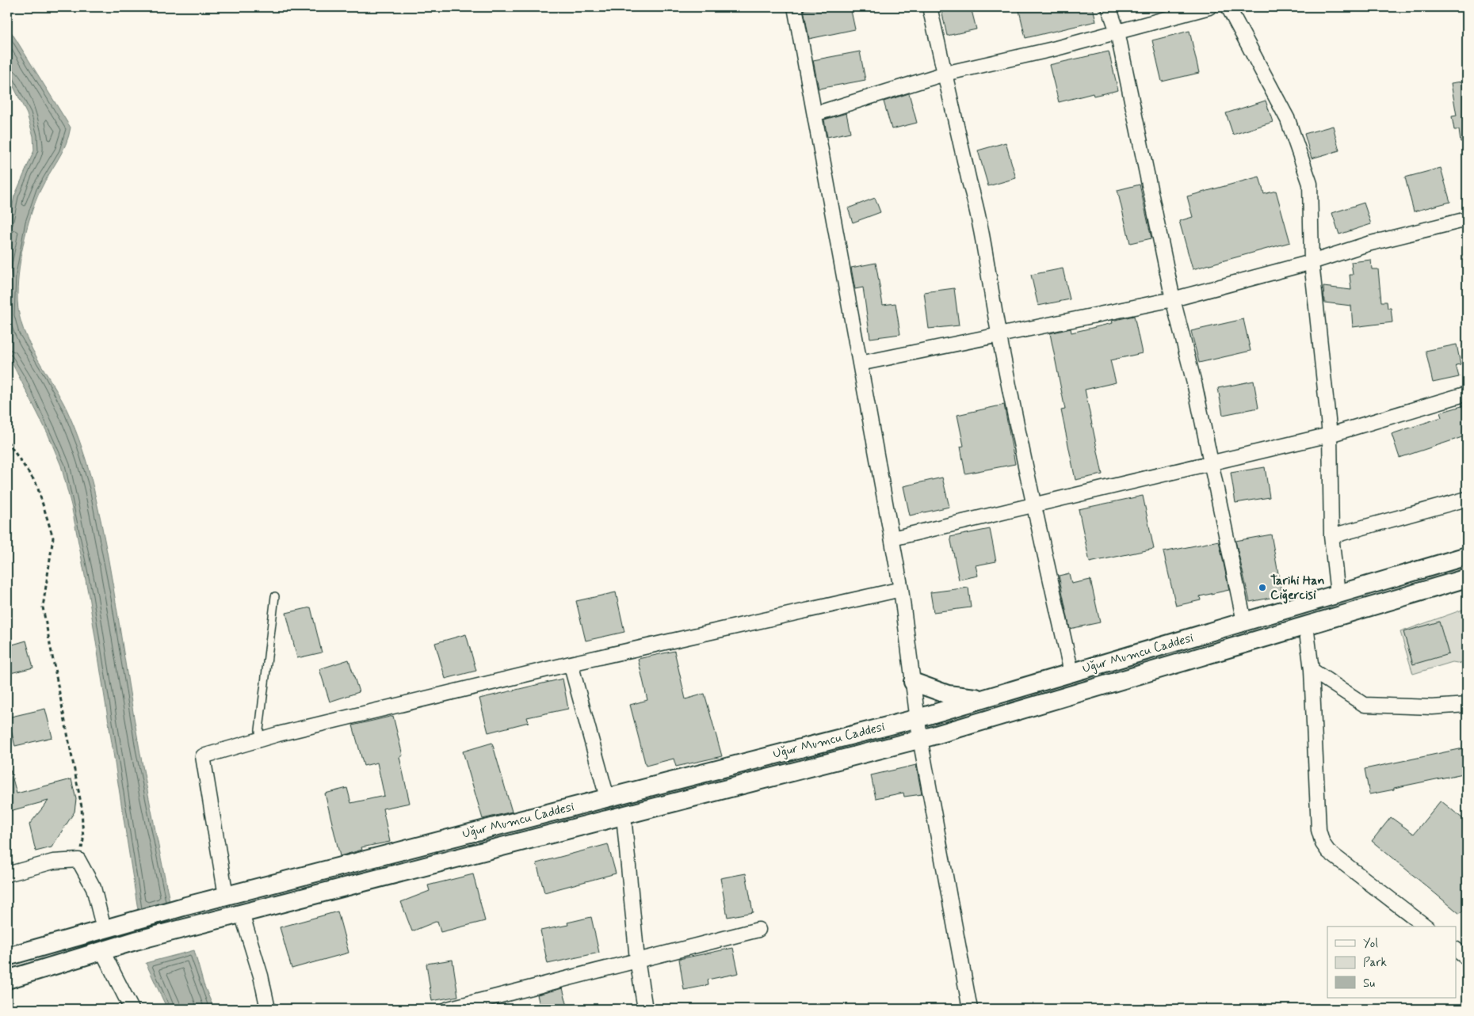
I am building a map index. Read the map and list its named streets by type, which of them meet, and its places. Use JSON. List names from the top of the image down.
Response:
{
  "streets": {
    "street": ["Uğur Mumcu Caddesi"]
  },
  "places": ["Tarihi Han Ciğercisi"],
  "legend": ["Yol", "Park", "Su"]
}
